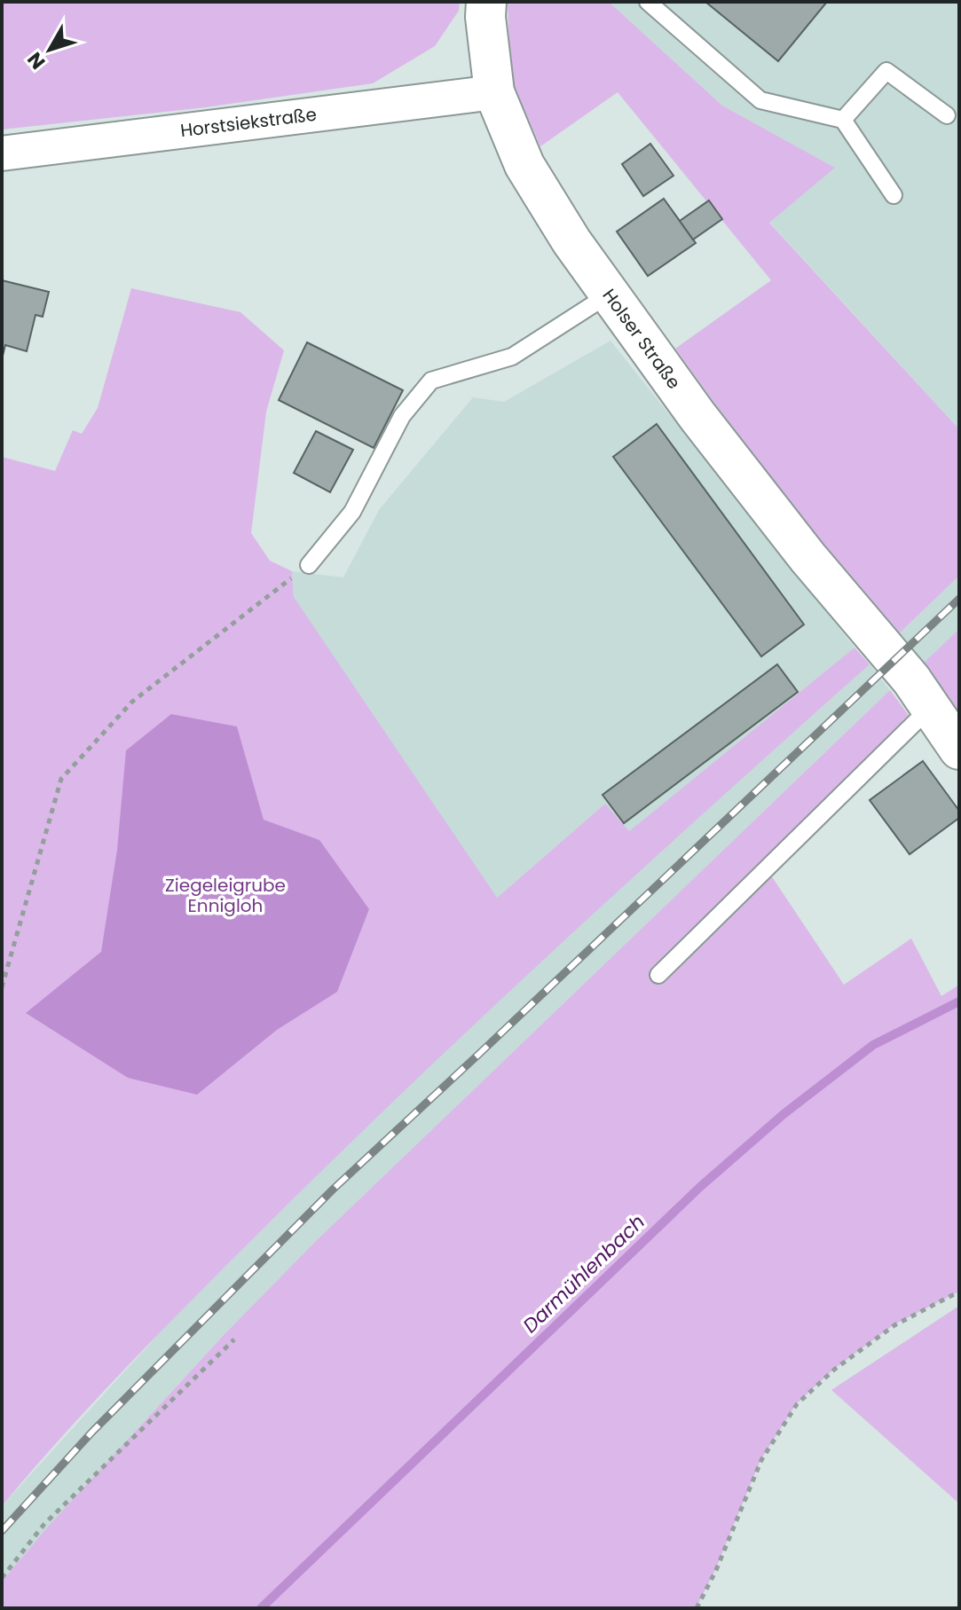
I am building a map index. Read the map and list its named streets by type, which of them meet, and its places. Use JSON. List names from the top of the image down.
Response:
{
  "streets": {
    "main road": ["Holser Straße"],
    "street": ["Horstsiekstraße"]
  },
  "crossings": [
    ["Horstsiekstraße", "Holser Straße"]
  ],
  "water": ["Darmühlenbach"],
  "parks": ["Ziegeleigrube Ennigloh"],
  "north": "bottom left"
}
